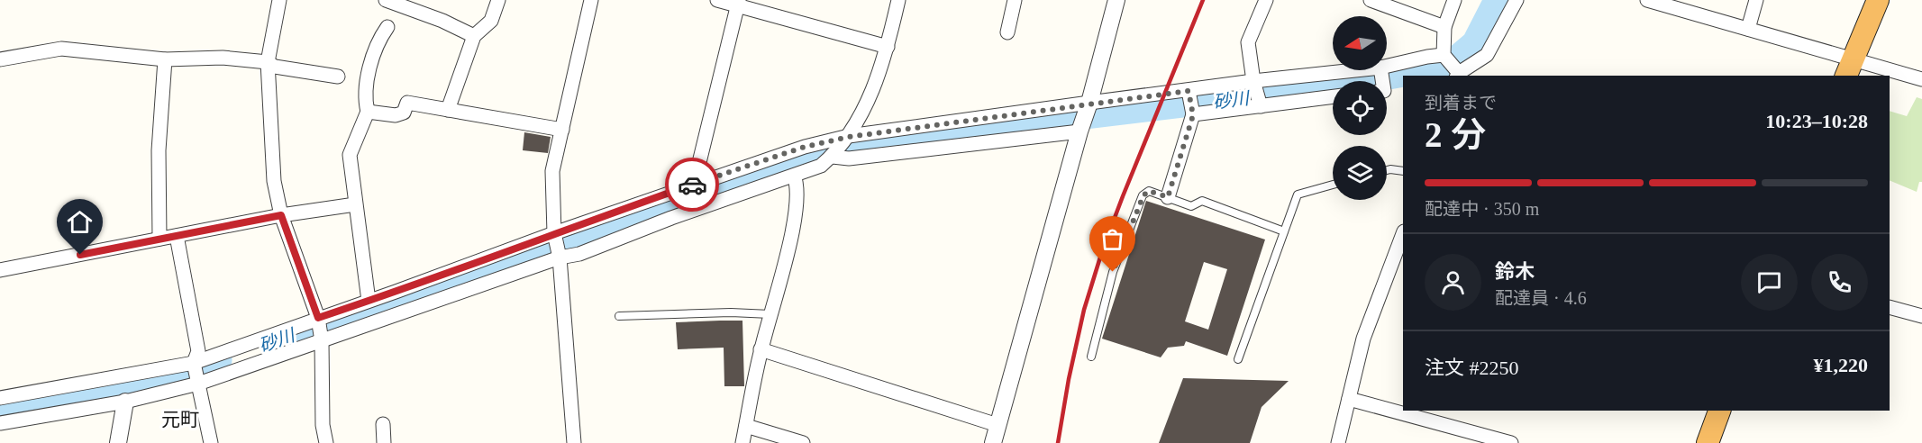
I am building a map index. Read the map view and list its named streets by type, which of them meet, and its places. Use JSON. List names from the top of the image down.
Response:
{
  "districts": ["元町"],
  "water": ["砂川"],
  "north": "left",
  "page": {
    "heading": ["2 分", "到着まで", "10:23–10:28"],
    "panel": [
      "鈴木",
      "配達員 · 4.6",
      "注文 #2250",
      "¥1,220"
    ],
    "bar": "配達中 · 350 m"
  }
}
